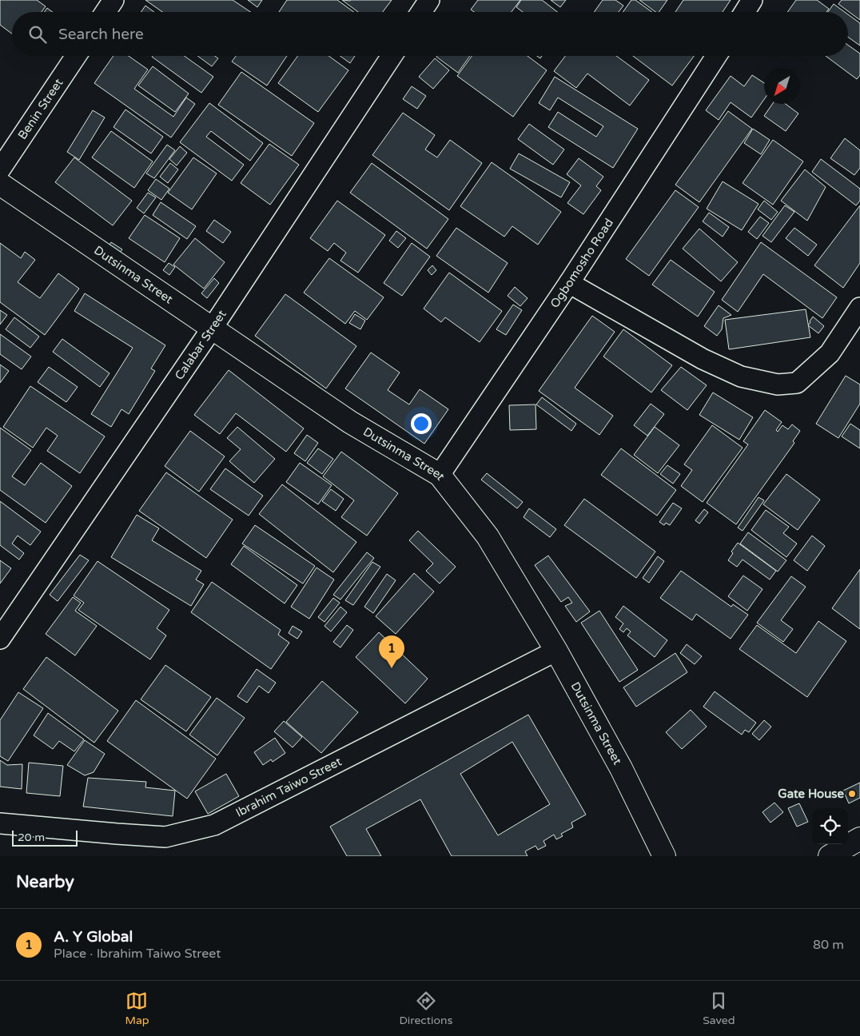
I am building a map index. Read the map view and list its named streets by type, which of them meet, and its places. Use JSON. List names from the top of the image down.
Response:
{
  "streets": {
    "street": [
      "Benin Street",
      "Ogbomosho Road",
      "Dutsinma Street",
      "Calabar Street",
      "Ibrahim Taiwo Street"
    ]
  },
  "crossings": [
    ["Ogbomosho Road", "Dutsinma Street"],
    ["Dutsinma Street", "Calabar Street"],
    ["Dutsinma Street", "Ibrahim Taiwo Street"]
  ],
  "places": ["Gate House"],
  "scale_bar": "20 m",
  "north": "bottom left",
  "page": {
    "search": "Search here",
    "pins": "1",
    "scale": "20 m",
    "heading": "Nearby",
    "list": [
      {
        "mark": "1",
        "name": "A. Y Global",
        "note": "Place · Ibrahim Taiwo Street",
        "value": "80 m"
      }
    ],
    "nav": ["Map", "Directions", "Saved"]
  }
}
